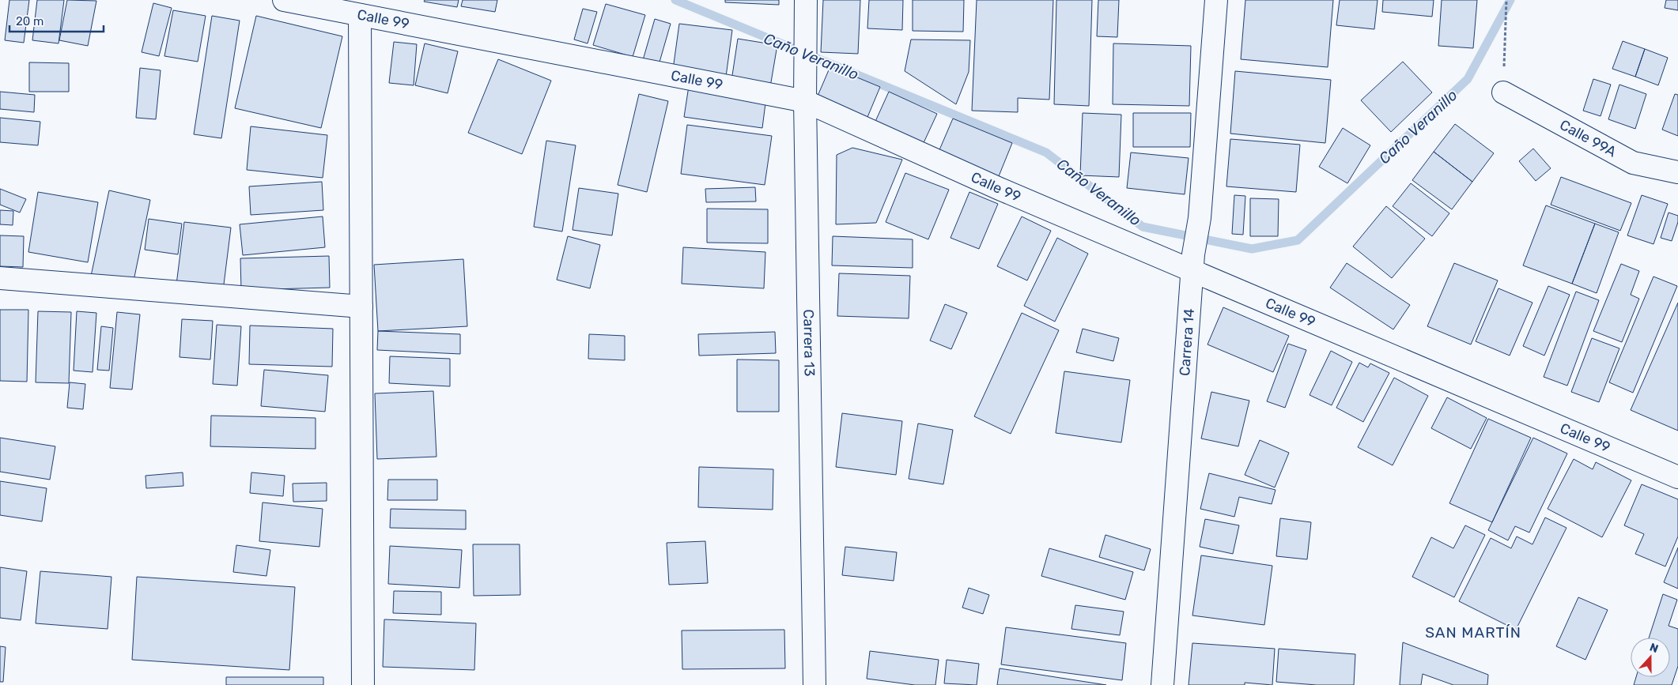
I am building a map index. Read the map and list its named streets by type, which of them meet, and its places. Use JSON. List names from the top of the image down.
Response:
{
  "streets": {
    "street": [
      "Calle 99",
      "Calle 99A",
      "Carrera 14",
      "Carrera 13"
    ]
  },
  "crossings": [
    ["Calle 99", "Carrera 14"],
    ["Calle 99", "Carrera 13"]
  ],
  "districts": ["SAN MARTÍN"],
  "water": ["Caño Veranillo"],
  "scale_bar": "20 m",
  "north": "top"
}
